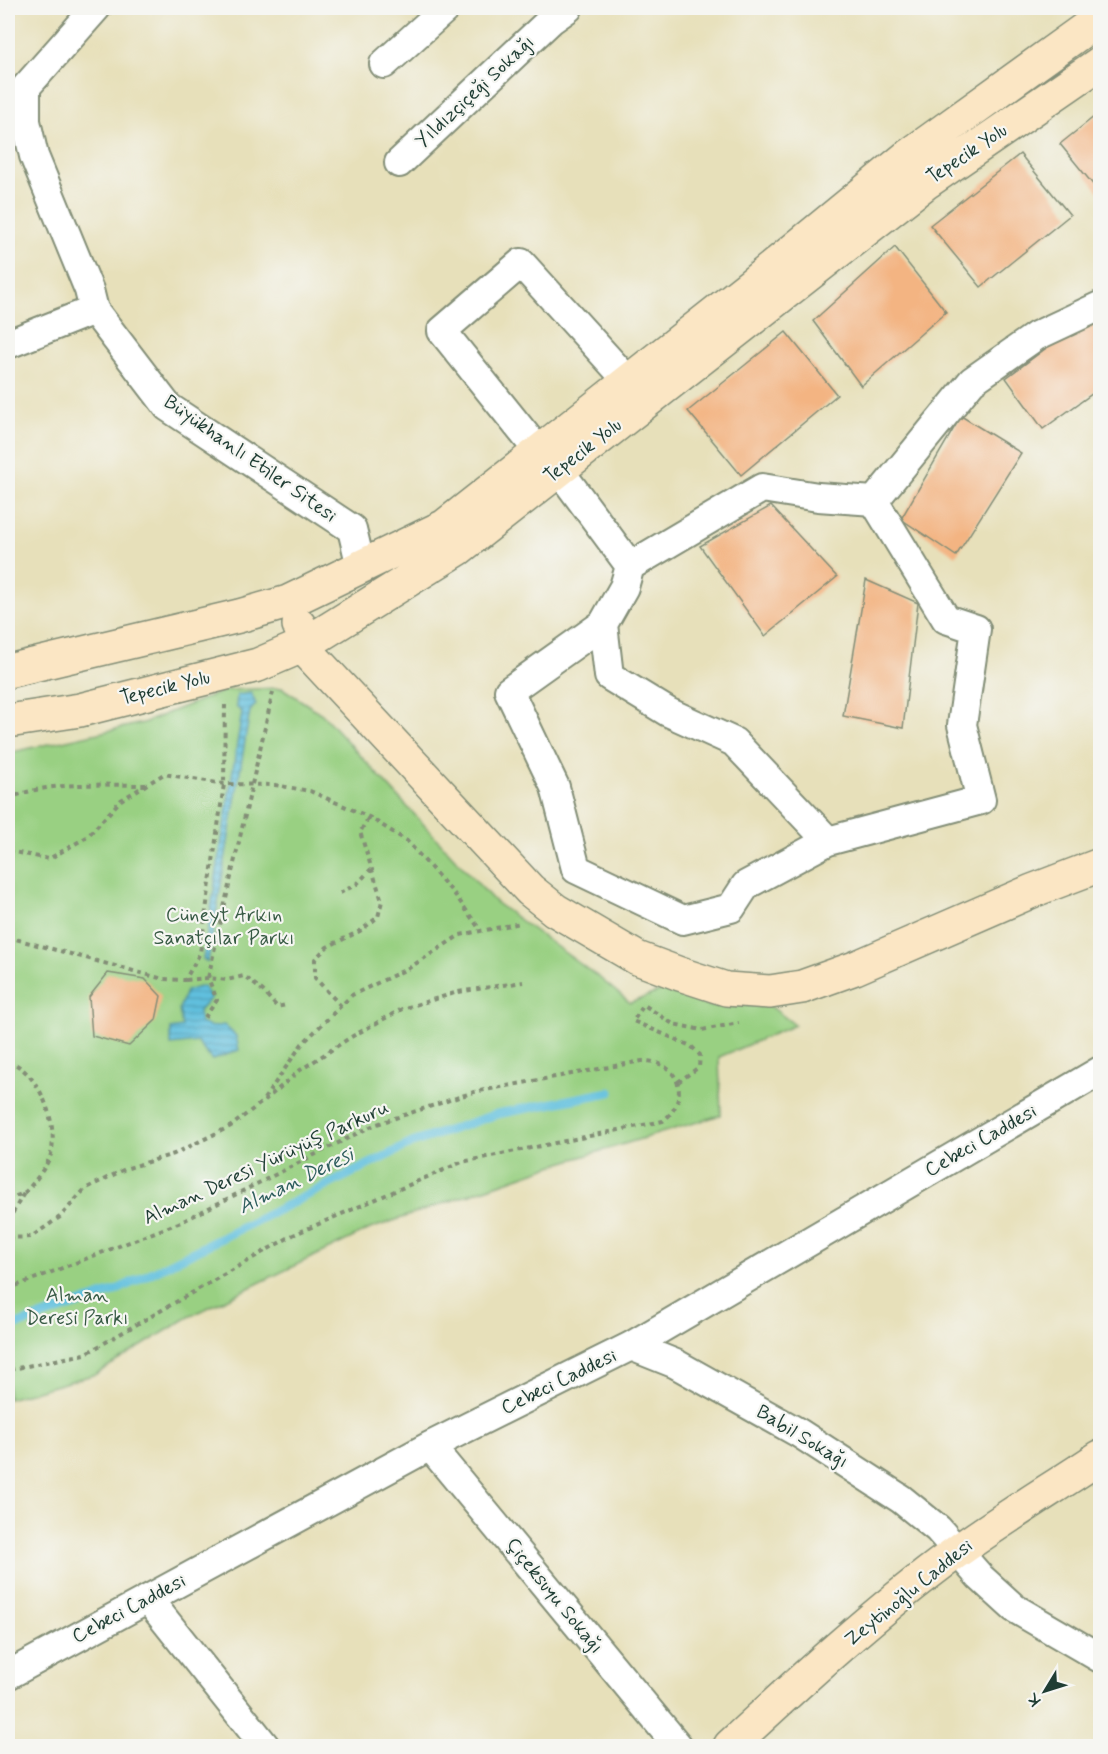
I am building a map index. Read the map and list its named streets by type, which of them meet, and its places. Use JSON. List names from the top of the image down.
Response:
{
  "streets": {
    "main road": ["Tepecik Yolu", "Zeytinoğlu Caddesi"],
    "street": [
      "Yıldızçiçeği Sokağı",
      "Büyükhanlı Etiler Sitesi",
      "Cebeci Caddesi",
      "Babil Sokağı",
      "Çiçeksuyu Sokağı"
    ],
    "path": ["Alman Deresi Yürüyüş Parkuru"]
  },
  "crossings": [
    ["Tepecik Yolu", "Büyükhanlı Etiler Sitesi"],
    ["Cebeci Caddesi", "Babil Sokağı"],
    ["Cebeci Caddesi", "Çiçeksuyu Sokağı"],
    ["Babil Sokağı", "Zeytinoğlu Caddesi"]
  ],
  "water": ["Alman Deresi"],
  "parks": ["Cüneyt Arkın Sanatçılar Parkı", "Alman Deresi Parkı"],
  "north": "bottom left"
}
